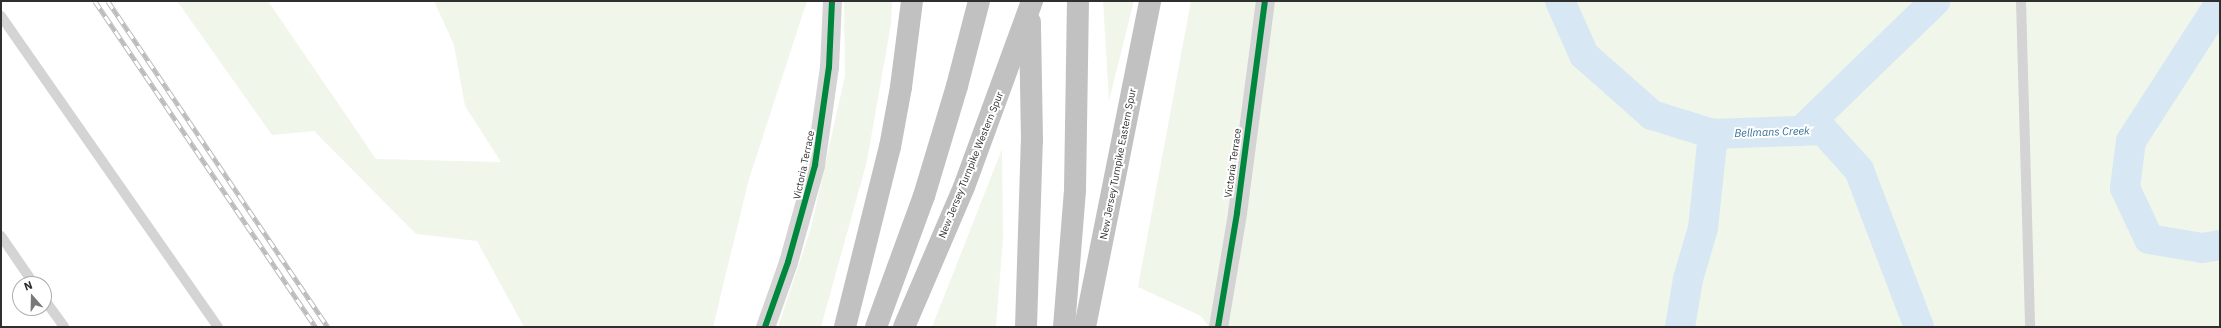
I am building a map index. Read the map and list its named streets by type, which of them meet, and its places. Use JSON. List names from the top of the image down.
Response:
{
  "streets": {
    "highway": ["New Jersey Turnpike Eastern Spur", "New Jersey Turnpike Western Spur"],
    "street": ["Victoria Terrace"]
  },
  "water": ["Bellmans Creek"],
  "north": "top"
}
